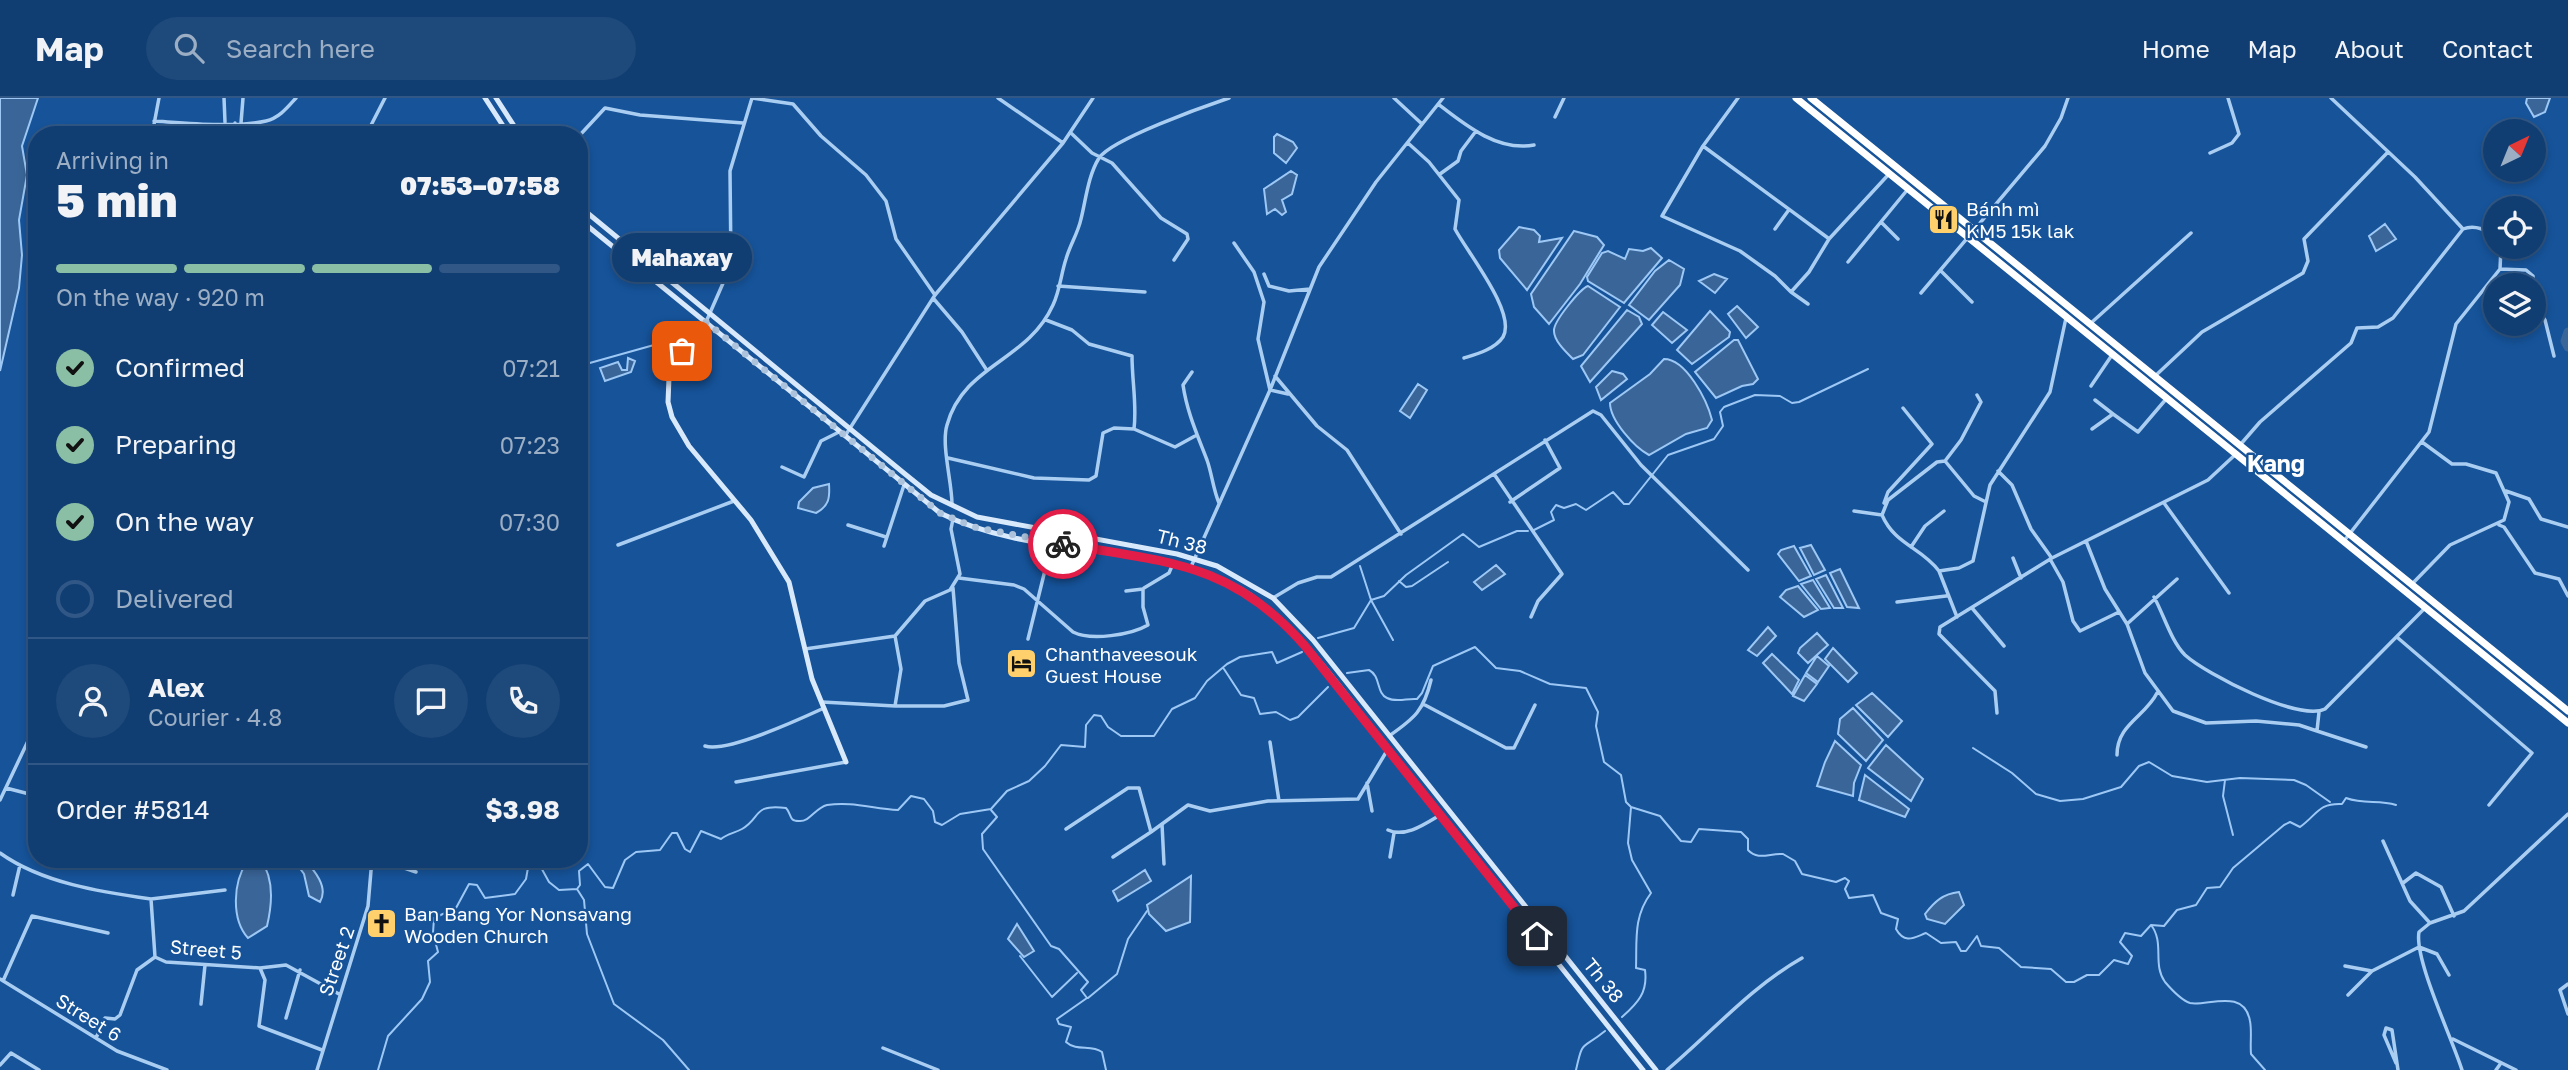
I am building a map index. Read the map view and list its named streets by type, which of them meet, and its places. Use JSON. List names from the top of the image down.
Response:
{
  "streets": {
    "street": [
      "Th 38",
      "Street 5",
      "Street 2",
      "Street 6"
    ]
  },
  "crossings": [
    ["Street 5", "Street 2"]
  ],
  "districts": ["Kang"],
  "places": {
    "restaurant": ["Bánh mì KM5 15k lak"],
    "other": ["Mahaxay"],
    "hotel": ["Chanthaveesouk Guest House"],
    "church": ["Ban Bang Yor Nonsavang Wooden Church"]
  },
  "north": "top right",
  "page": {
    "header": "Map",
    "search": "Search here",
    "nav": [
      "Home",
      "Map",
      "About",
      "Contact"
    ],
    "heading": ["5 min", "Arriving in", "07:53–07:58"],
    "panel": [
      "Alex",
      "Courier · 4.8",
      "Order #5814",
      "$3.98"
    ],
    "bubble": "Mahaxay",
    "bar": "On the way · 920 m",
    "list": [
      ["Confirmed", "07:21"],
      ["Preparing", "07:23"],
      ["On the way", "07:30"],
      "Delivered"
    ]
  }
}
